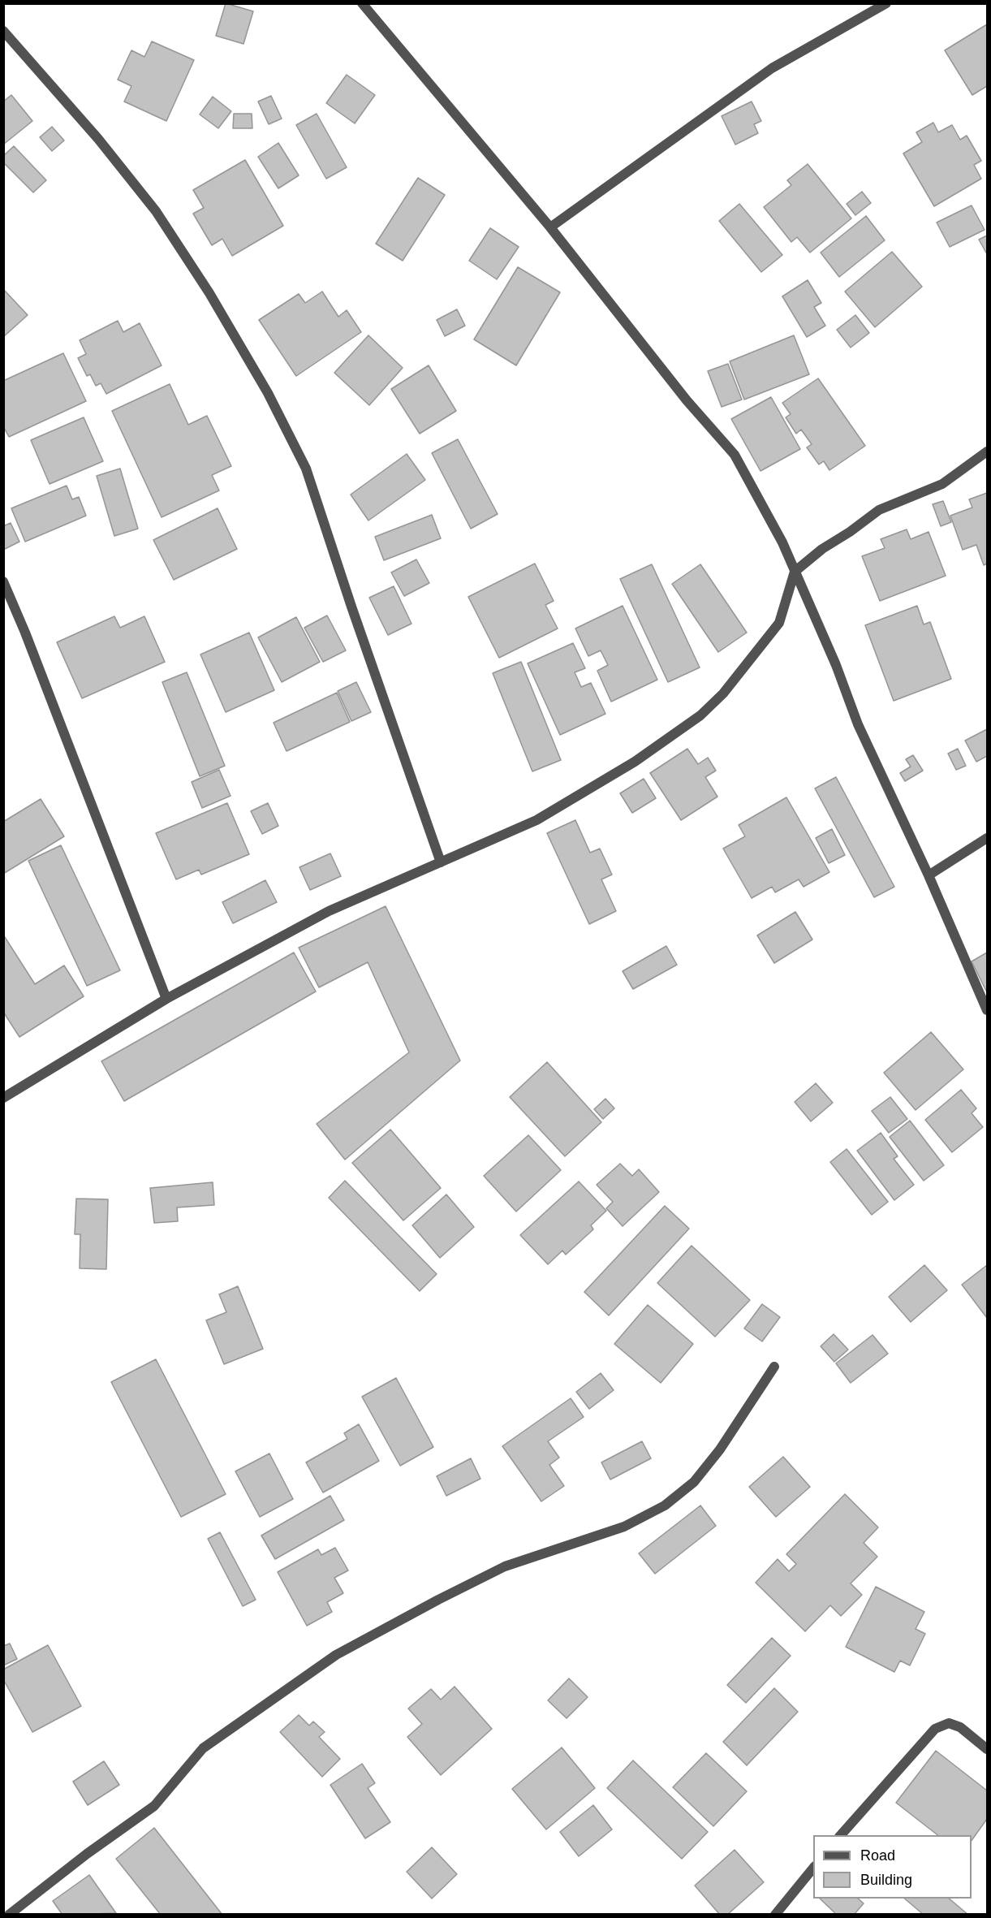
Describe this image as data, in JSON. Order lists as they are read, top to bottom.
{
  "legend": ["Road", "Building"]
}
